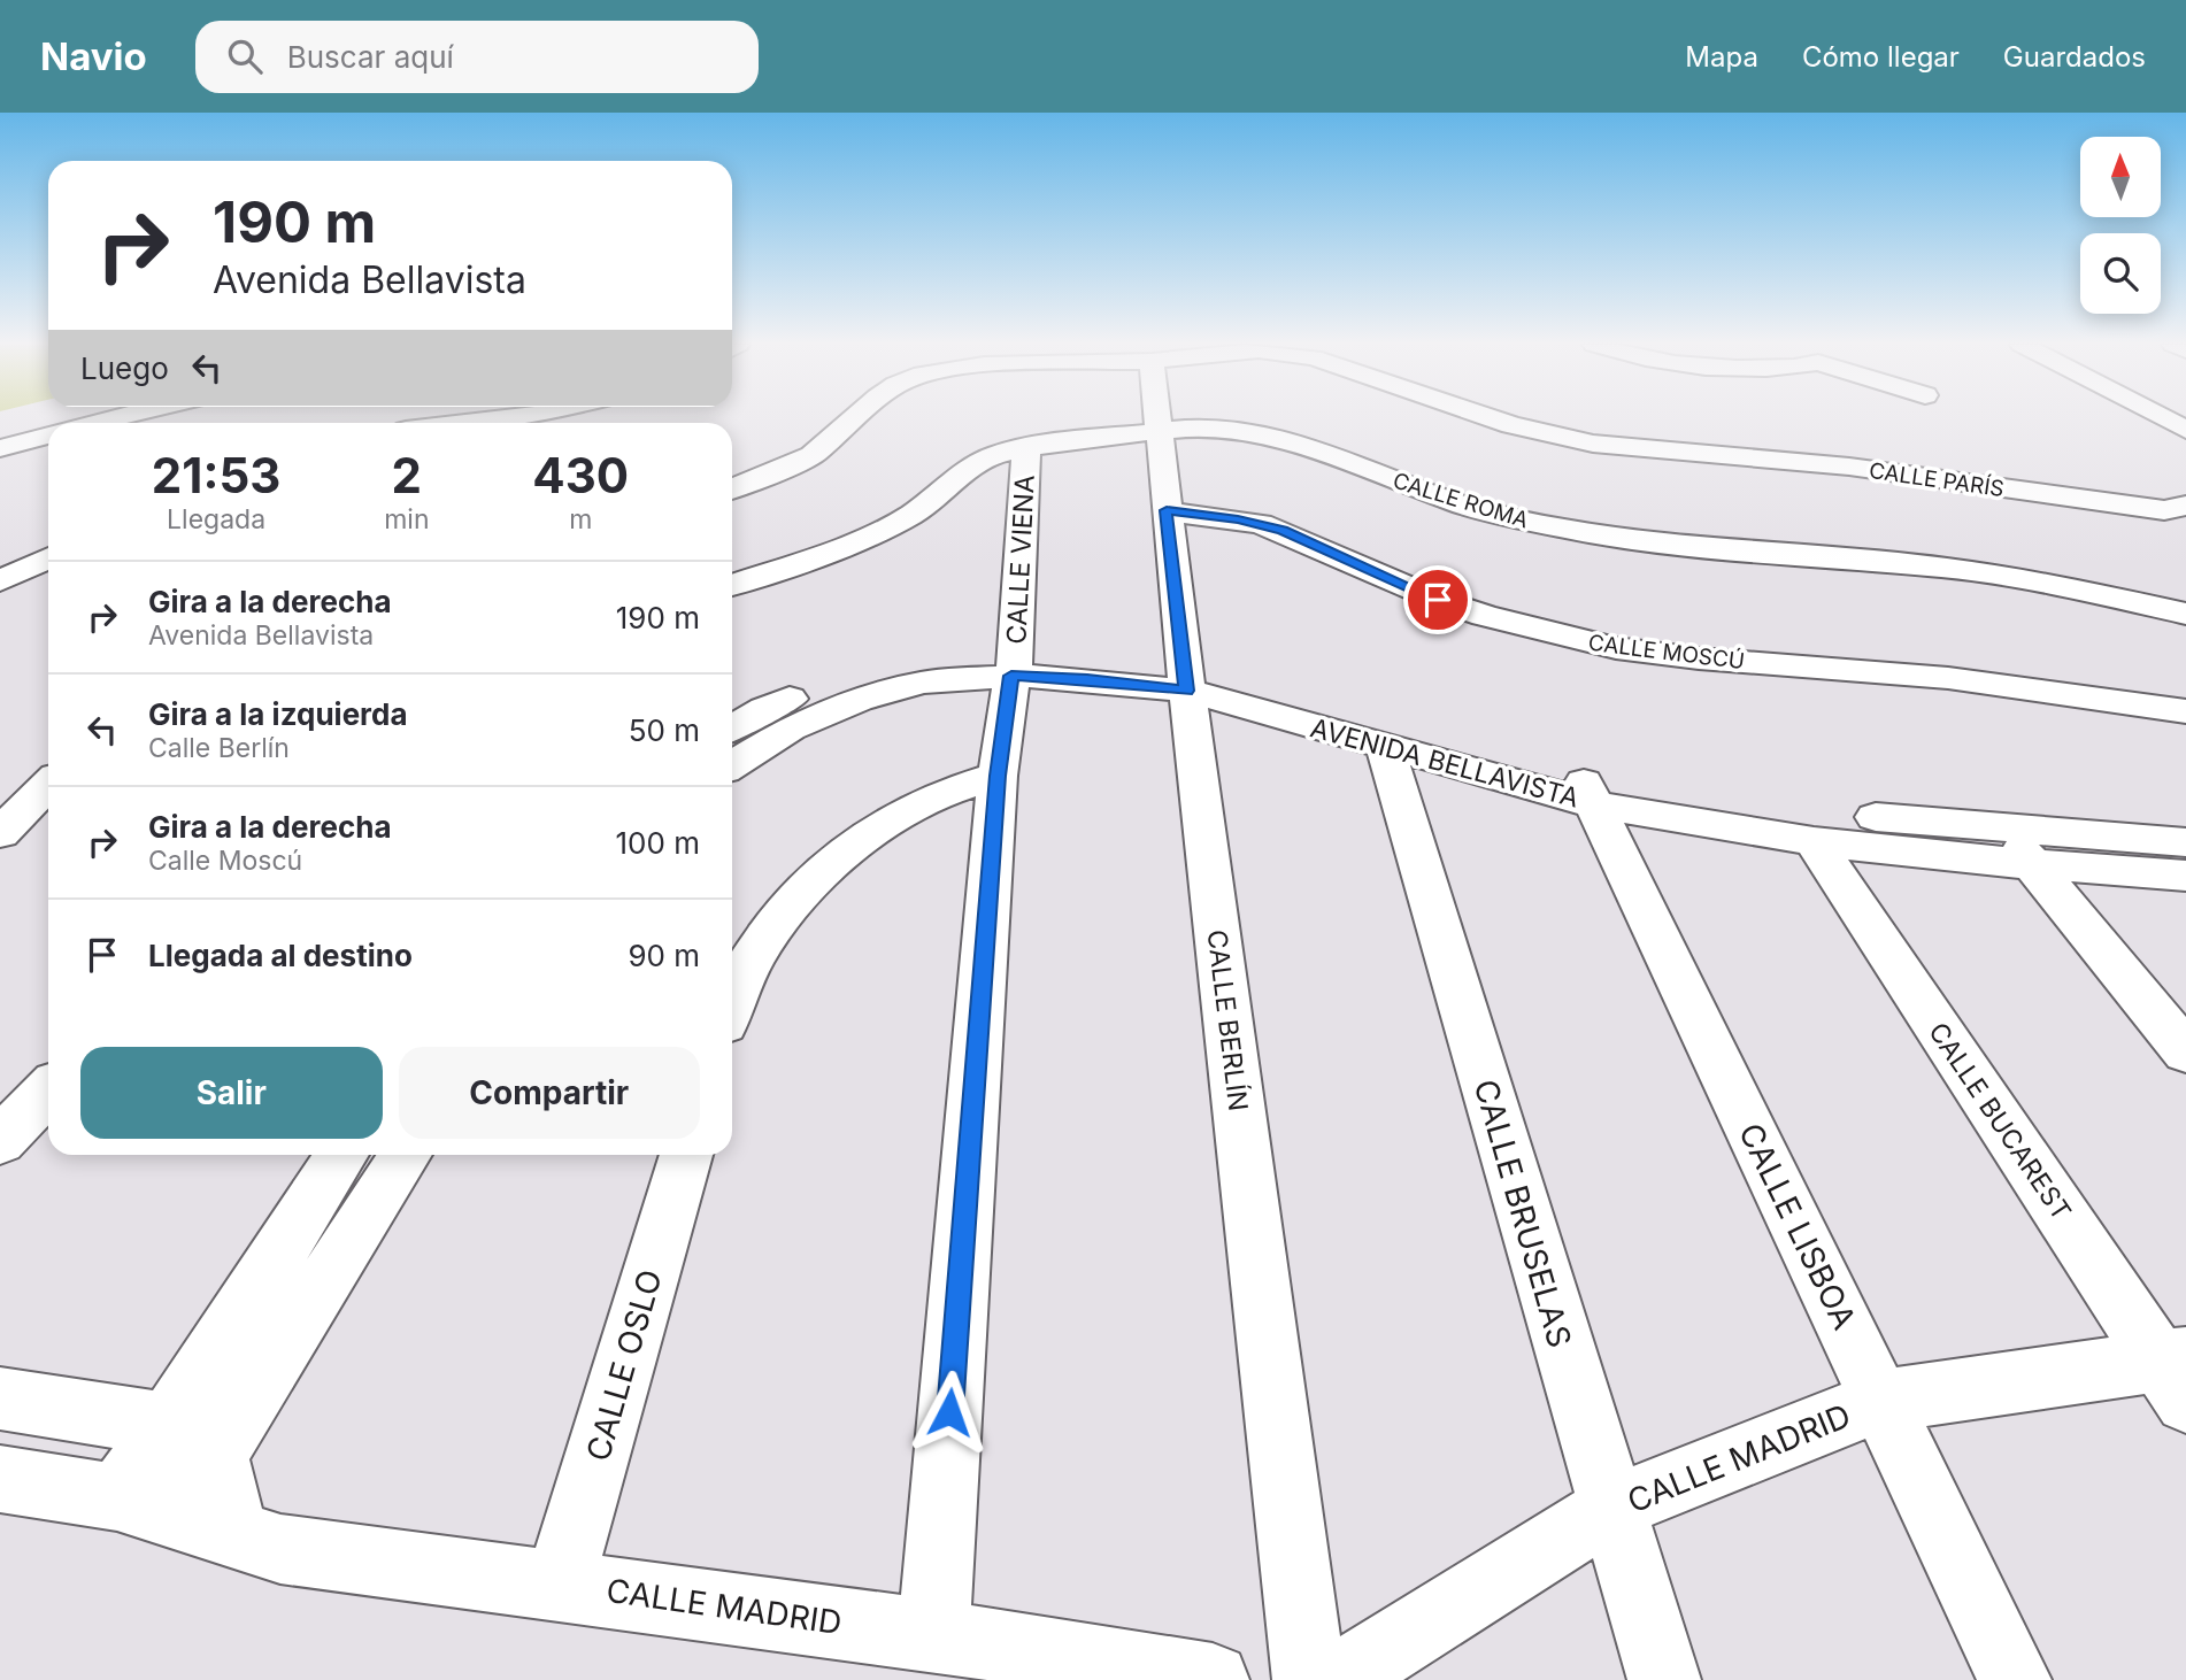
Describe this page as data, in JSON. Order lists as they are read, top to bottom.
{
  "streets": {
    "street": [
      "CALLE PARÍS",
      "CALLE ROMA",
      "CALLE VIENA",
      "CALLE MOSCÚ",
      "AVENIDA BELLAVISTA",
      "CALLE BERLÍN",
      "CALLE BUCAREST",
      "CALLE BRUSELAS",
      "CALLE LISBOA",
      "CALLE OSLO",
      "CALLE MADRID"
    ]
  },
  "crossings": [
    ["CALLE ROMA", "CALLE VIENA"],
    ["CALLE ROMA", "CALLE BERLÍN"],
    ["CALLE VIENA", "AVENIDA BELLAVISTA"],
    ["CALLE VIENA", "CALLE MADRID"],
    ["CALLE MOSCÚ", "CALLE BERLÍN"],
    ["AVENIDA BELLAVISTA", "CALLE BERLÍN"],
    ["AVENIDA BELLAVISTA", "CALLE BUCAREST"],
    ["AVENIDA BELLAVISTA", "CALLE BRUSELAS"],
    ["AVENIDA BELLAVISTA", "CALLE LISBOA"],
    ["CALLE BUCAREST", "CALLE MADRID"],
    ["CALLE BRUSELAS", "CALLE MADRID"],
    ["CALLE LISBOA", "CALLE MADRID"],
    ["CALLE OSLO", "CALLE MADRID"]
  ],
  "north": "top",
  "page": {
    "header": "Navio",
    "search": "Buscar aquí",
    "nav": ["Mapa", "Cómo llegar", "Guardados"],
    "turn": ["190 m", "Avenida Bellavista"],
    "then": "Luego",
    "eta": [
      "21:53",
      "Llegada",
      "2",
      "min",
      "430",
      "m"
    ],
    "list": [
      {
        "name": "Gira a la derecha",
        "note": "Avenida Bellavista",
        "value": "190 m"
      },
      {
        "name": "Gira a la izquierda",
        "note": "Calle Berlín",
        "value": "50 m"
      },
      {
        "name": "Gira a la derecha",
        "note": "Calle Moscú",
        "value": "100 m"
      },
      {
        "name": "Llegada al destino",
        "value": "90 m"
      }
    ],
    "buttons": ["Salir", "Compartir"]
  }
}
